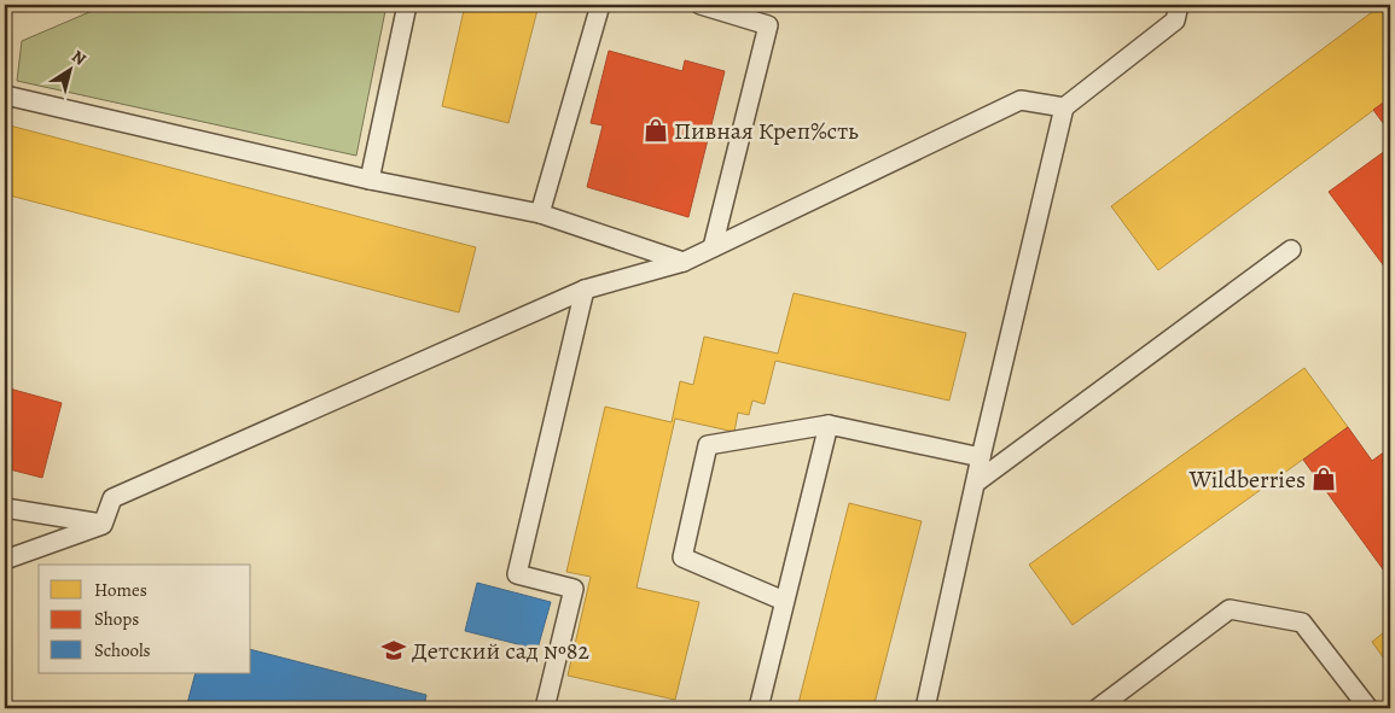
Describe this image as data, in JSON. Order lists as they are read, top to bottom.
{
  "places": {
    "shop": ["Пивная Креп%сть", "Wildberries"],
    "school or university": ["Детский сад №82"]
  },
  "legend": ["Homes", "Shops", "Schools"],
  "north": "top right"
}
